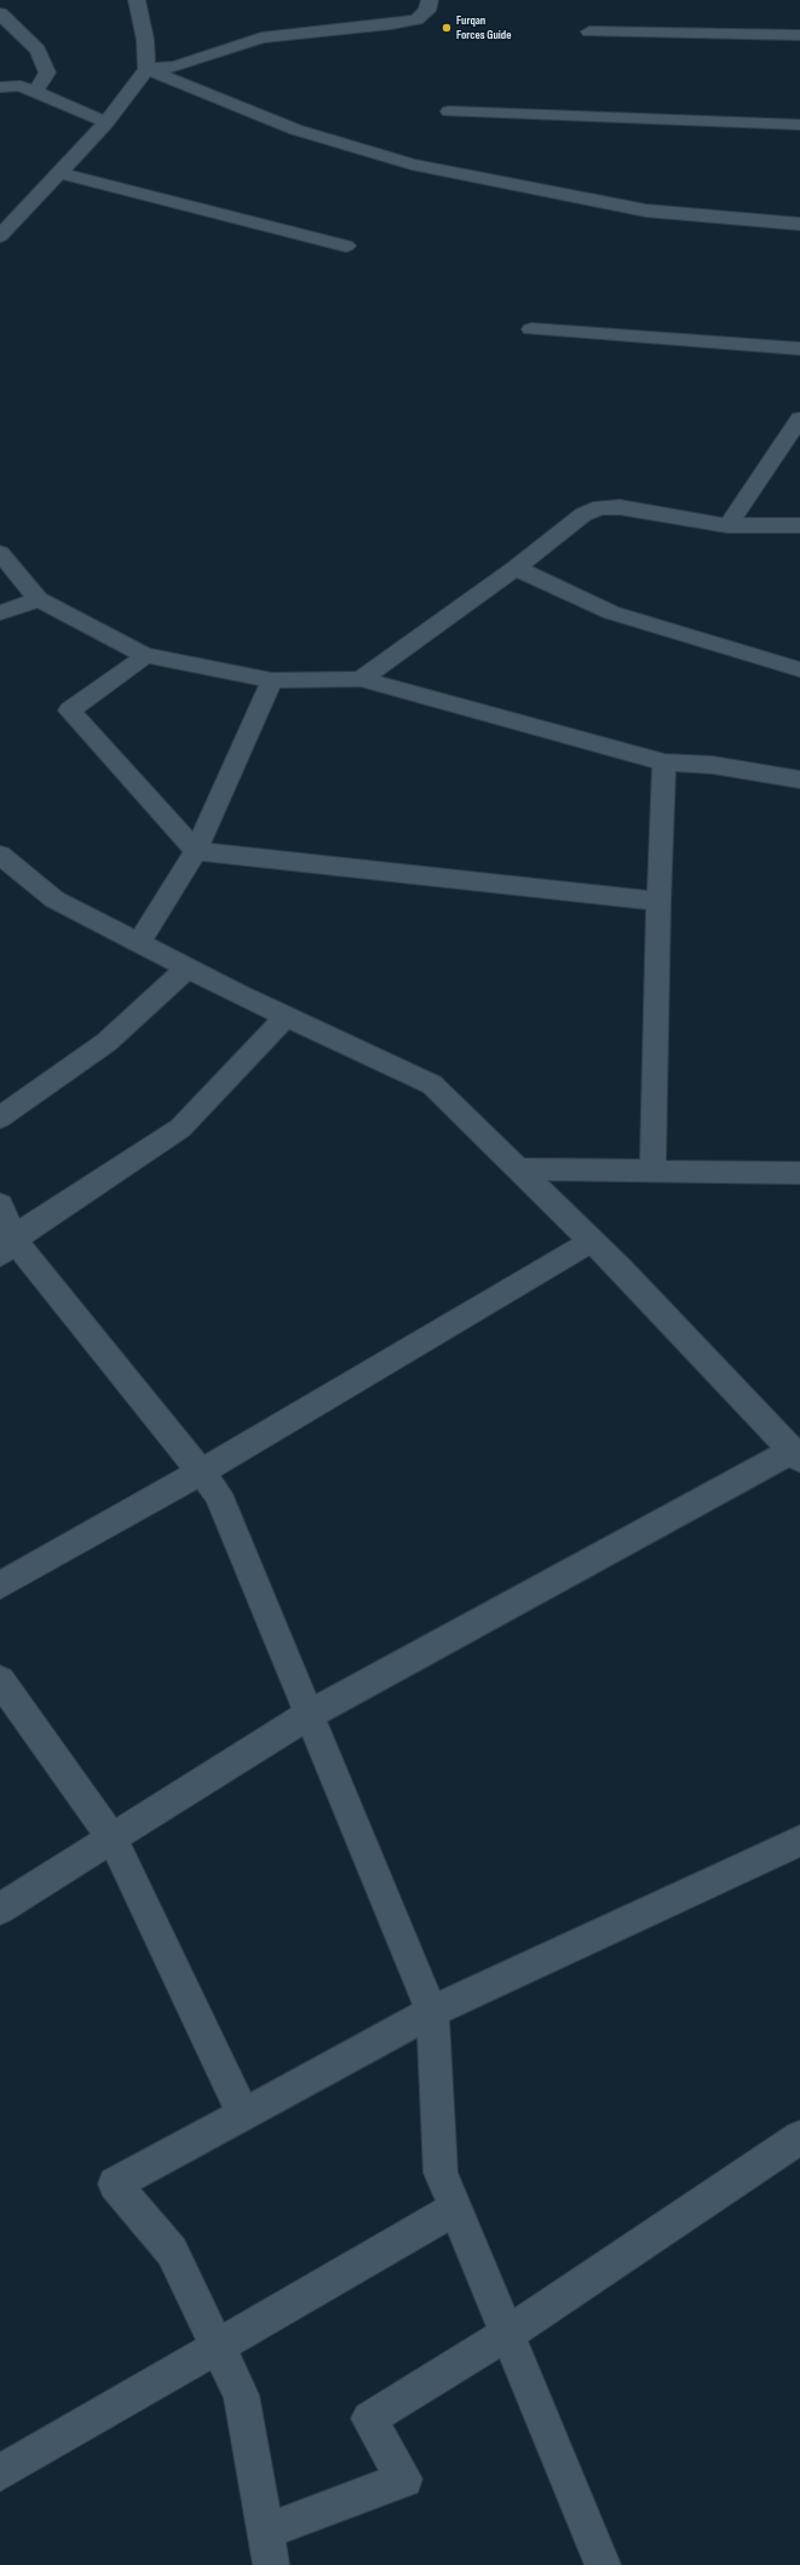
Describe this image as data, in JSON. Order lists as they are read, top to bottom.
{
  "places": ["Furqan Forces Guide"]
}
